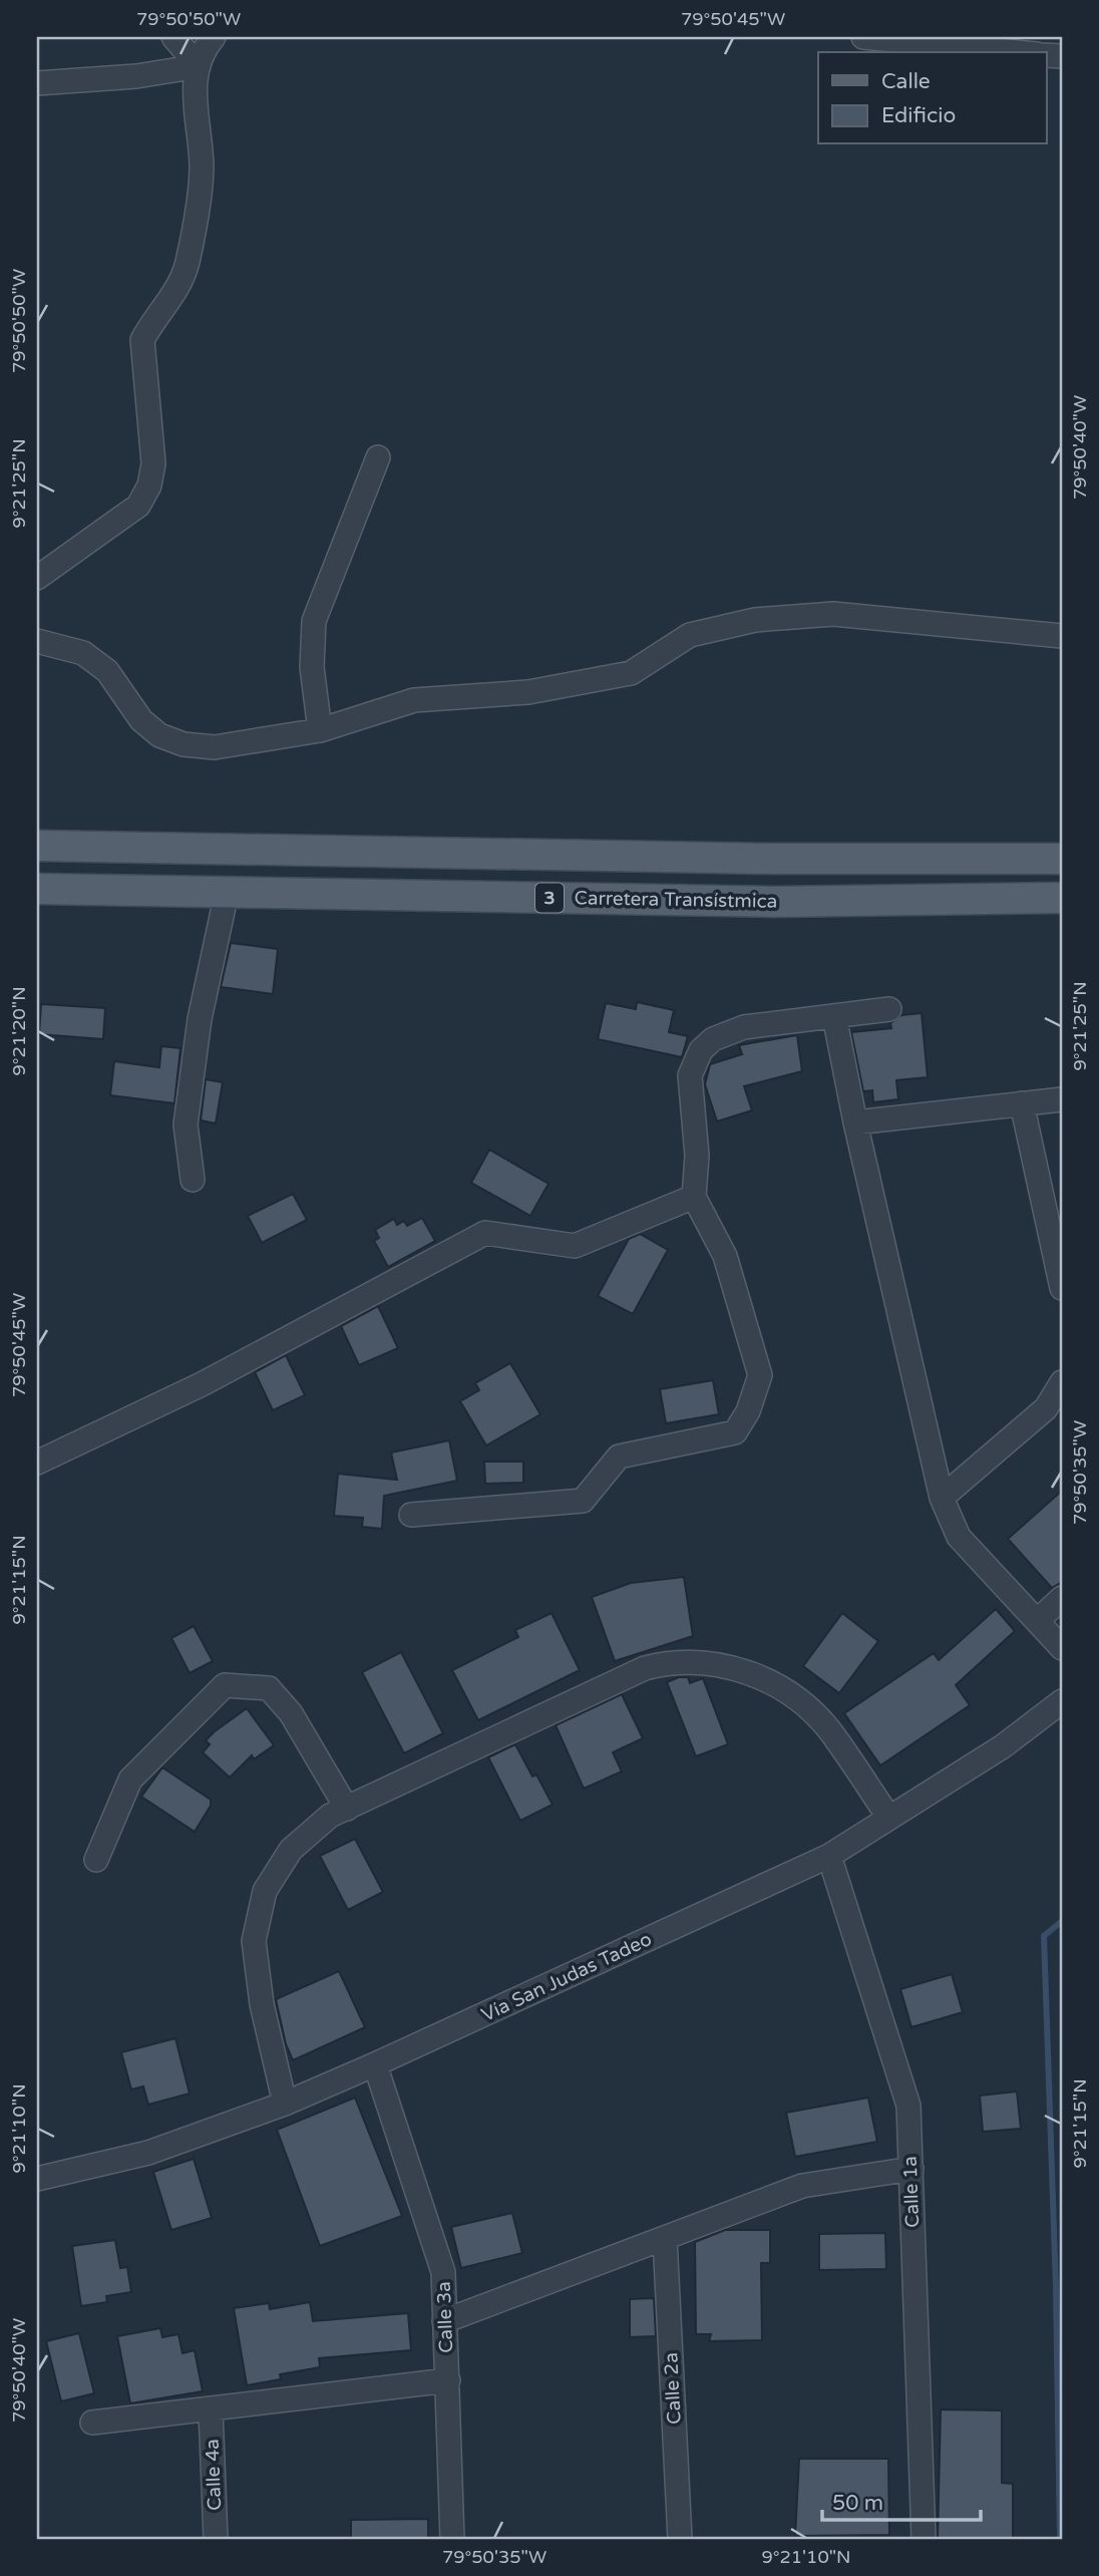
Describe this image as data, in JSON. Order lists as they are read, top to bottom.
{
  "streets": {
    "main road": ["3", "Carretera Transístmica"],
    "street": [
      "Vía San Judas Tadeo",
      "Calle 1a",
      "Calle 3a",
      "Calle 2a",
      "Calle 4a"
    ]
  },
  "crossings": [
    ["Vía San Judas Tadeo", "Calle 1a"],
    ["Vía San Judas Tadeo", "Calle 3a"]
  ],
  "legend": ["Calle", "Edificio"],
  "scale_bar": "50 m",
  "coordinates": [
    "79°50'50\"W",
    "79°50'45\"W",
    "79°50'40\"W",
    "9°21'25\"N",
    "9°21'20\"N",
    "79°50'35\"W",
    "9°21'15\"N",
    "9°21'10\"N"
  ]
}
